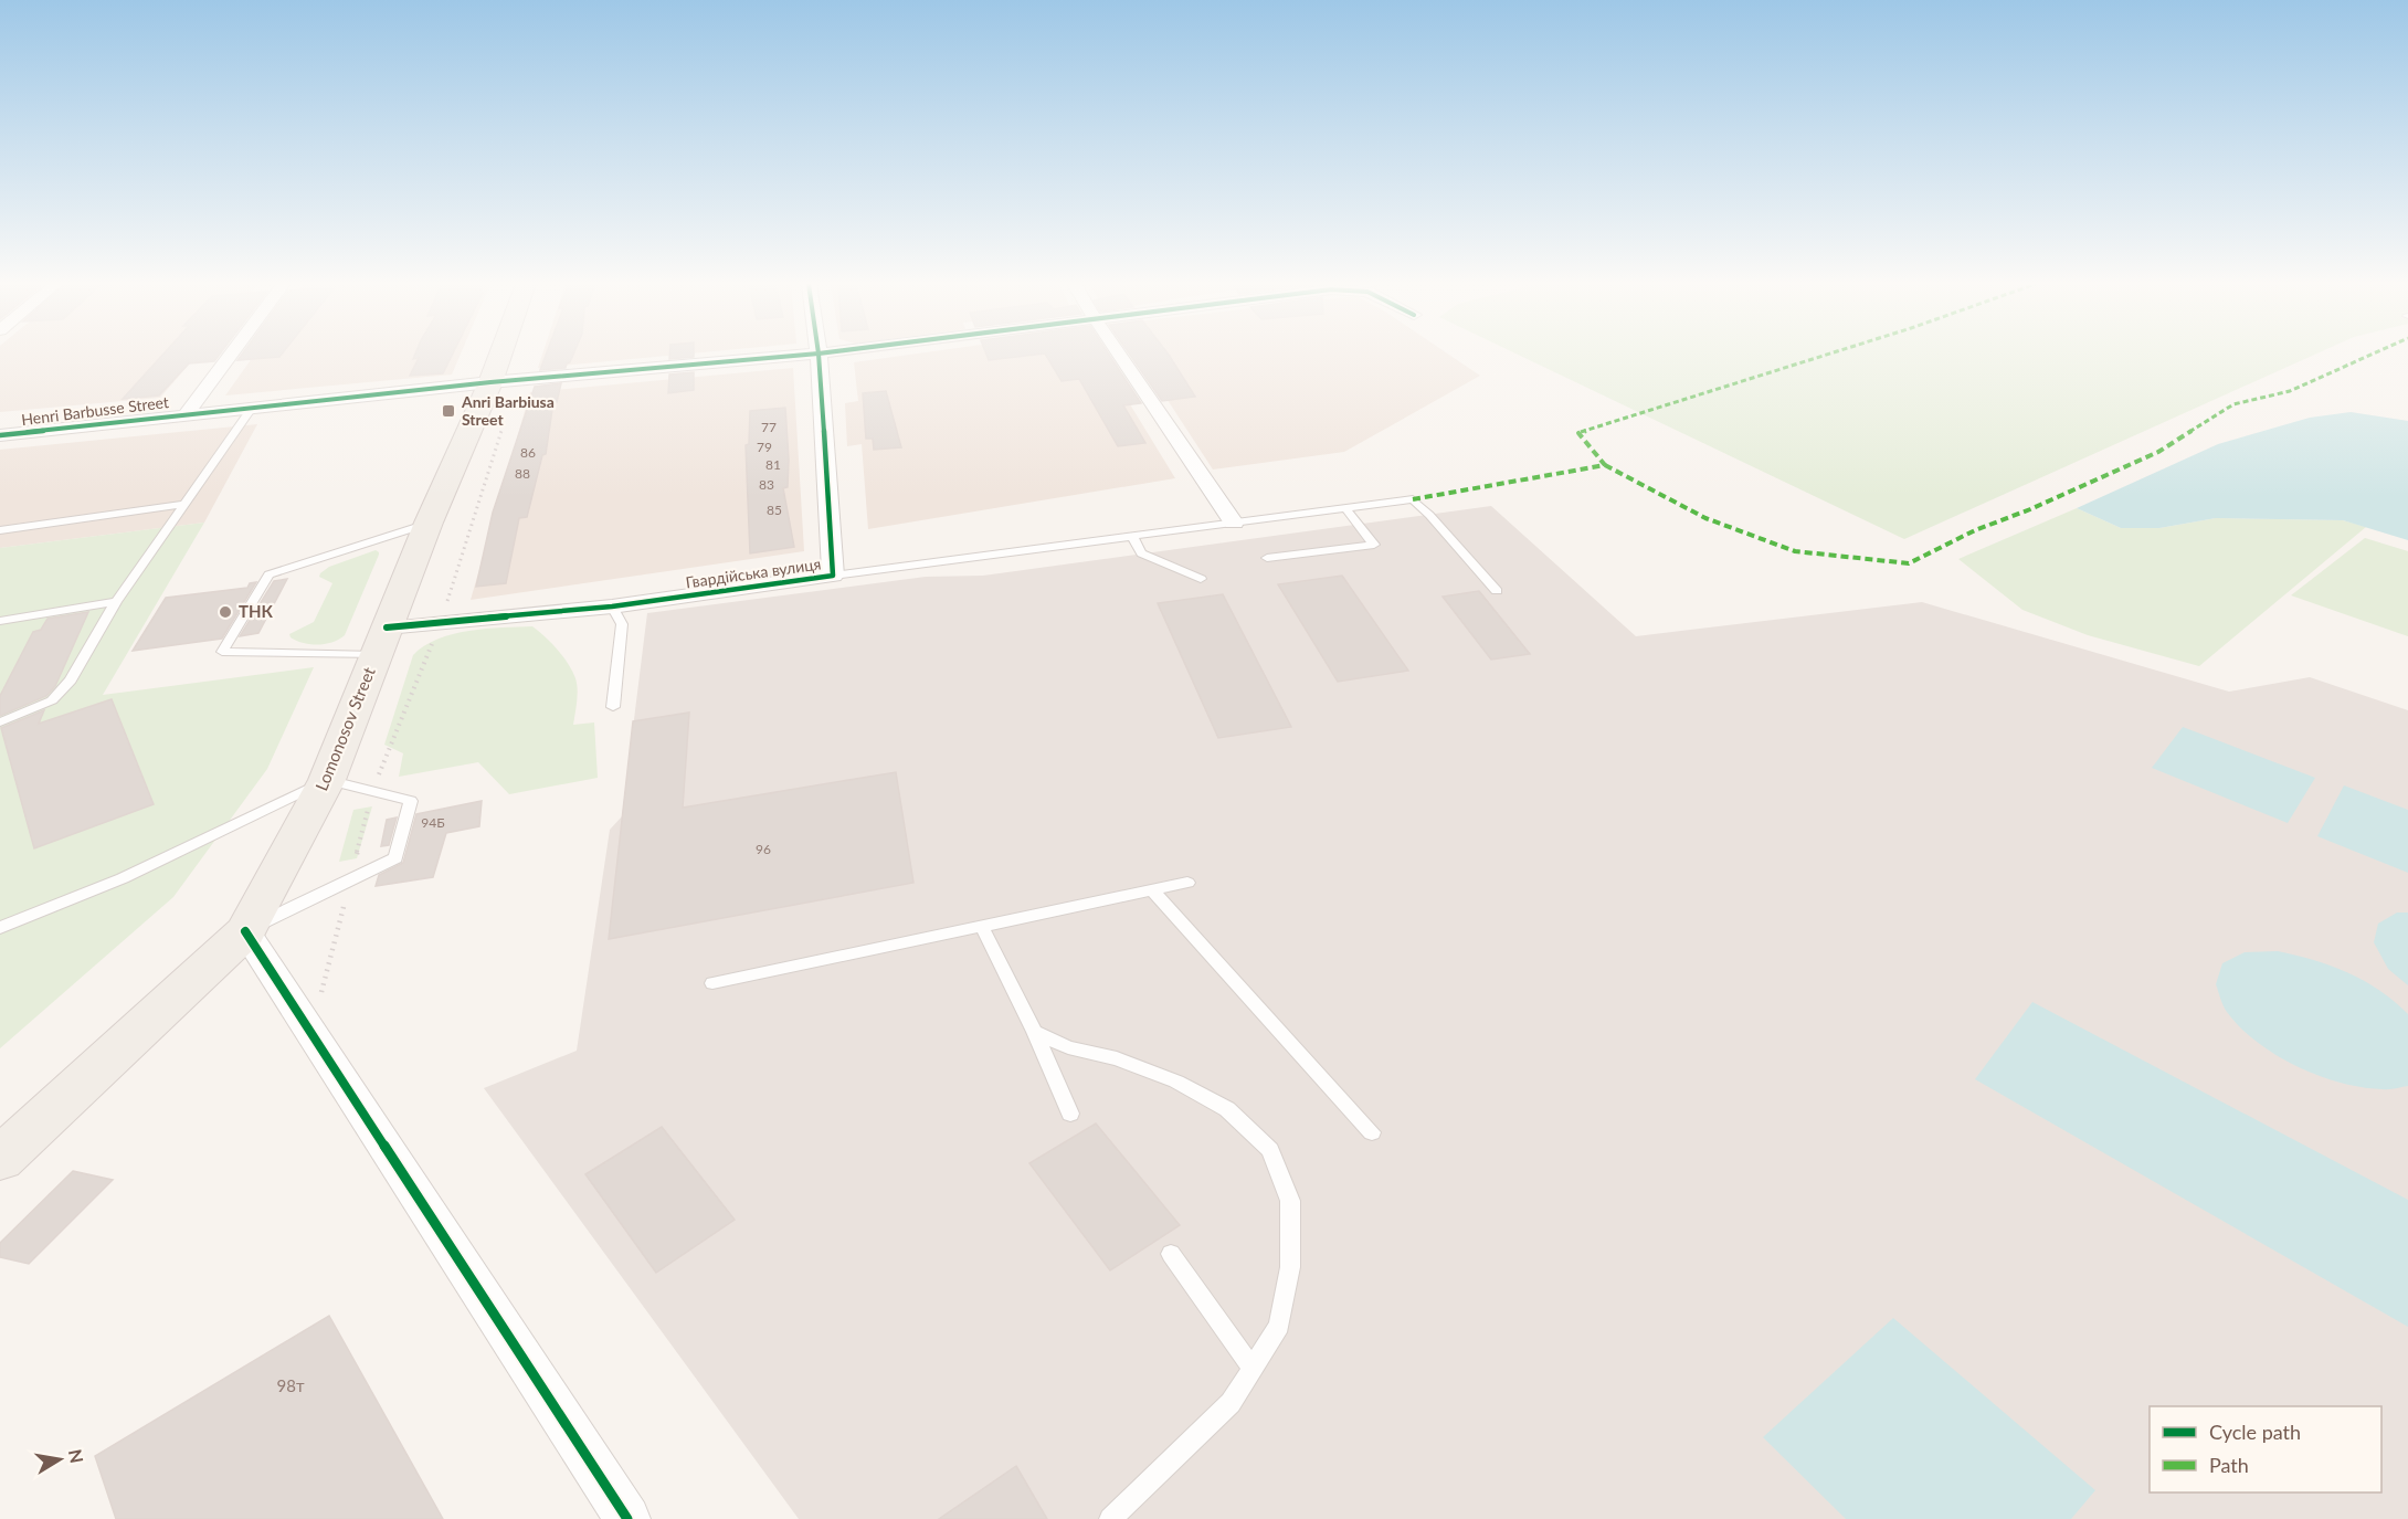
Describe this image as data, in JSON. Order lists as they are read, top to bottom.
{
  "streets": {
    "main road": ["Lomonosov Street"],
    "street": ["Henri Barbusse Street", "Гвардійська вулиця"]
  },
  "crossings": [
    ["Henri Barbusse Street", "Lomonosov Street"],
    ["Гвардійська вулиця", "Lomonosov Street"]
  ],
  "places": {
    "transit": ["Anri Barbiusa Street"],
    "other": ["ТНК"]
  },
  "house_numbers": [
    "77",
    "79",
    "86",
    "81",
    "88",
    "83",
    "85",
    "94Б",
    "96",
    "98т"
  ],
  "legend": ["Cycle path", "Path"],
  "north": "right"
}
